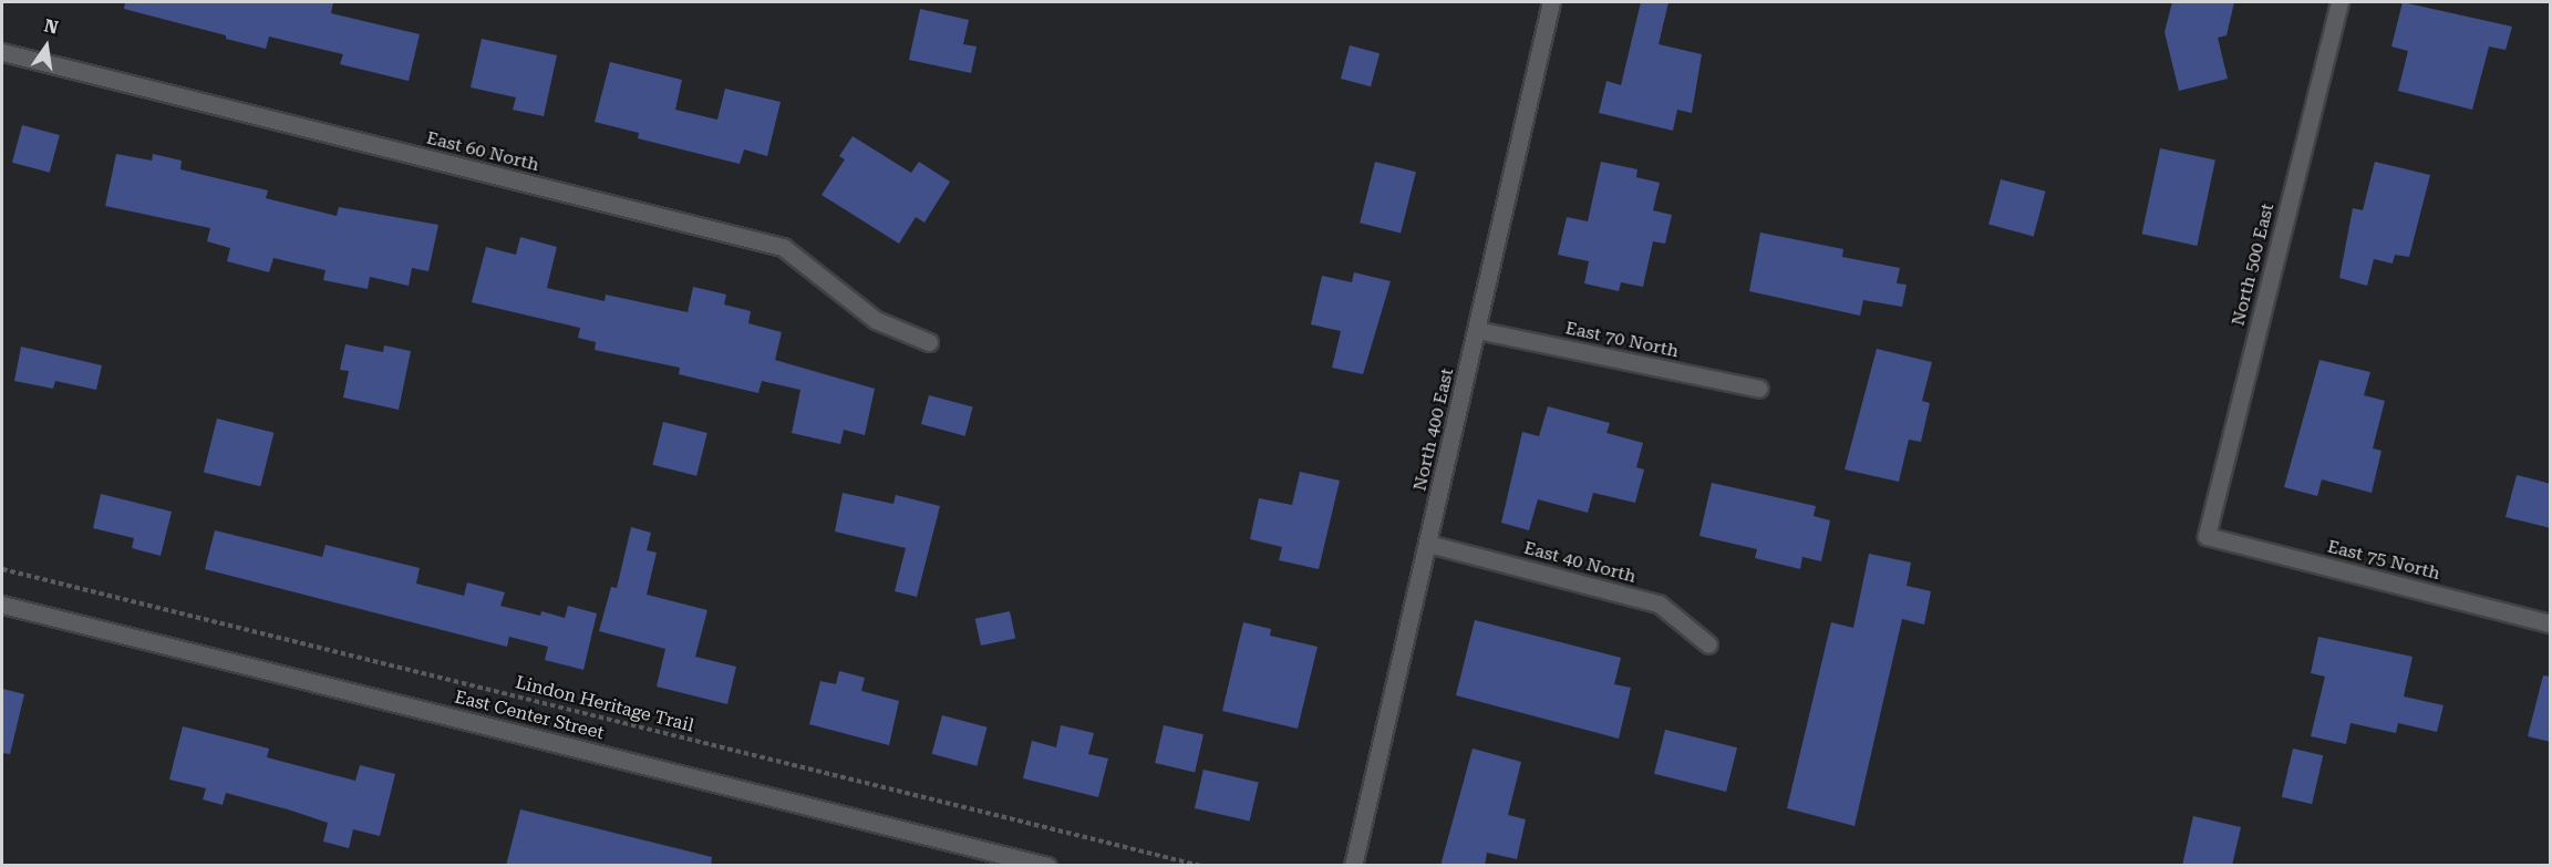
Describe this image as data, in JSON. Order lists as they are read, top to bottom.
{
  "streets": {
    "street": [
      "East 60 North",
      "North 500 East",
      "East 70 North",
      "North 400 East",
      "East 75 North",
      "East 40 North",
      "East Center Street"
    ],
    "path": ["Lindon Heritage Trail"]
  },
  "crossings": [
    ["North 500 East", "East 75 North"],
    ["East 70 North", "North 400 East"],
    ["North 400 East", "East 40 North"]
  ],
  "north": "top"
}
